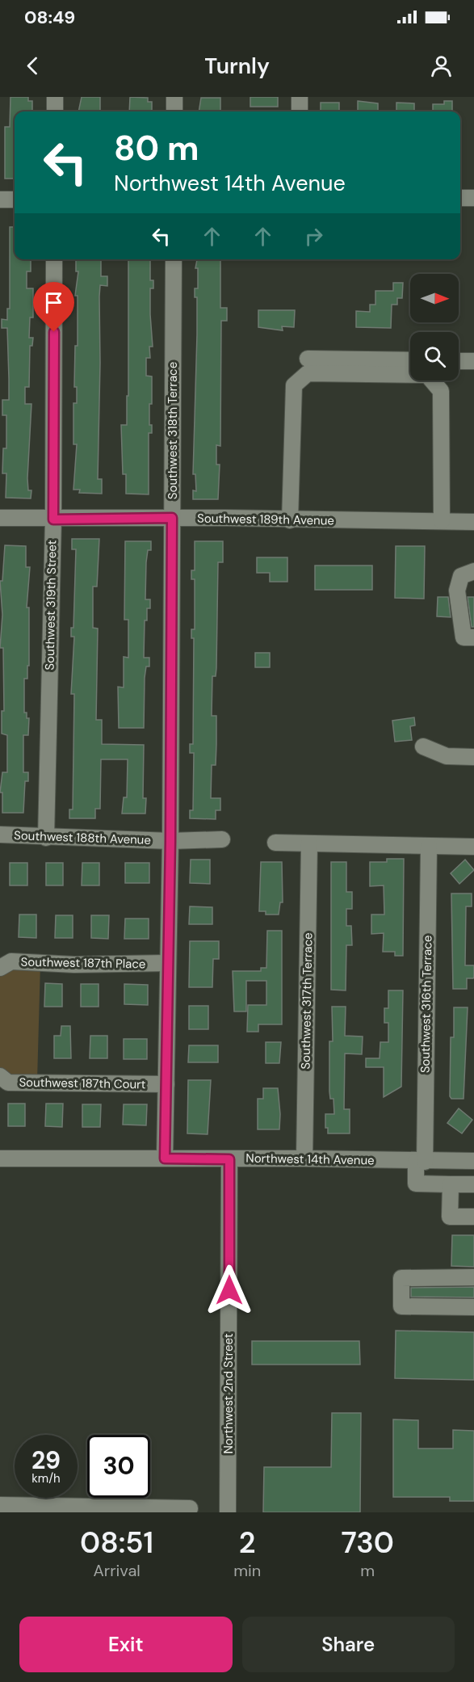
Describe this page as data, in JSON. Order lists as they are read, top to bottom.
{
  "streets": {
    "street": [
      "Southwest 318th Terrace",
      "Southwest 189th Avenue",
      "Southwest 319th Street",
      "Southwest 188th Avenue",
      "Southwest 187th Place",
      "Southwest 317th Terrace",
      "Southwest 316th Terrace",
      "Southwest 187th Court",
      "Northwest 14th Avenue",
      "Northwest 2nd Street"
    ]
  },
  "crossings": [
    ["Southwest 318th Terrace", "Southwest 189th Avenue"],
    ["Southwest 318th Terrace", "Southwest 188th Avenue"],
    ["Southwest 318th Terrace", "Southwest 187th Place"],
    ["Southwest 318th Terrace", "Southwest 187th Court"],
    ["Southwest 318th Terrace", "Northwest 14th Avenue"],
    ["Southwest 189th Avenue", "Southwest 319th Street"],
    ["Southwest 319th Street", "Southwest 188th Avenue"],
    ["Southwest 317th Terrace", "Northwest 14th Avenue"],
    ["Southwest 316th Terrace", "Northwest 14th Avenue"],
    ["Northwest 14th Avenue", "Northwest 2nd Street"]
  ],
  "north": "right",
  "page": {
    "status": "08:49",
    "header": "Turnly",
    "turn": ["80 m", "Northwest 14th Avenue"],
    "speed": "29 km/h",
    "limit": "30",
    "eta": [
      "08:51",
      "Arrival",
      "2",
      "min",
      "730",
      "m"
    ],
    "buttons": ["Exit", "Share"]
  }
}
